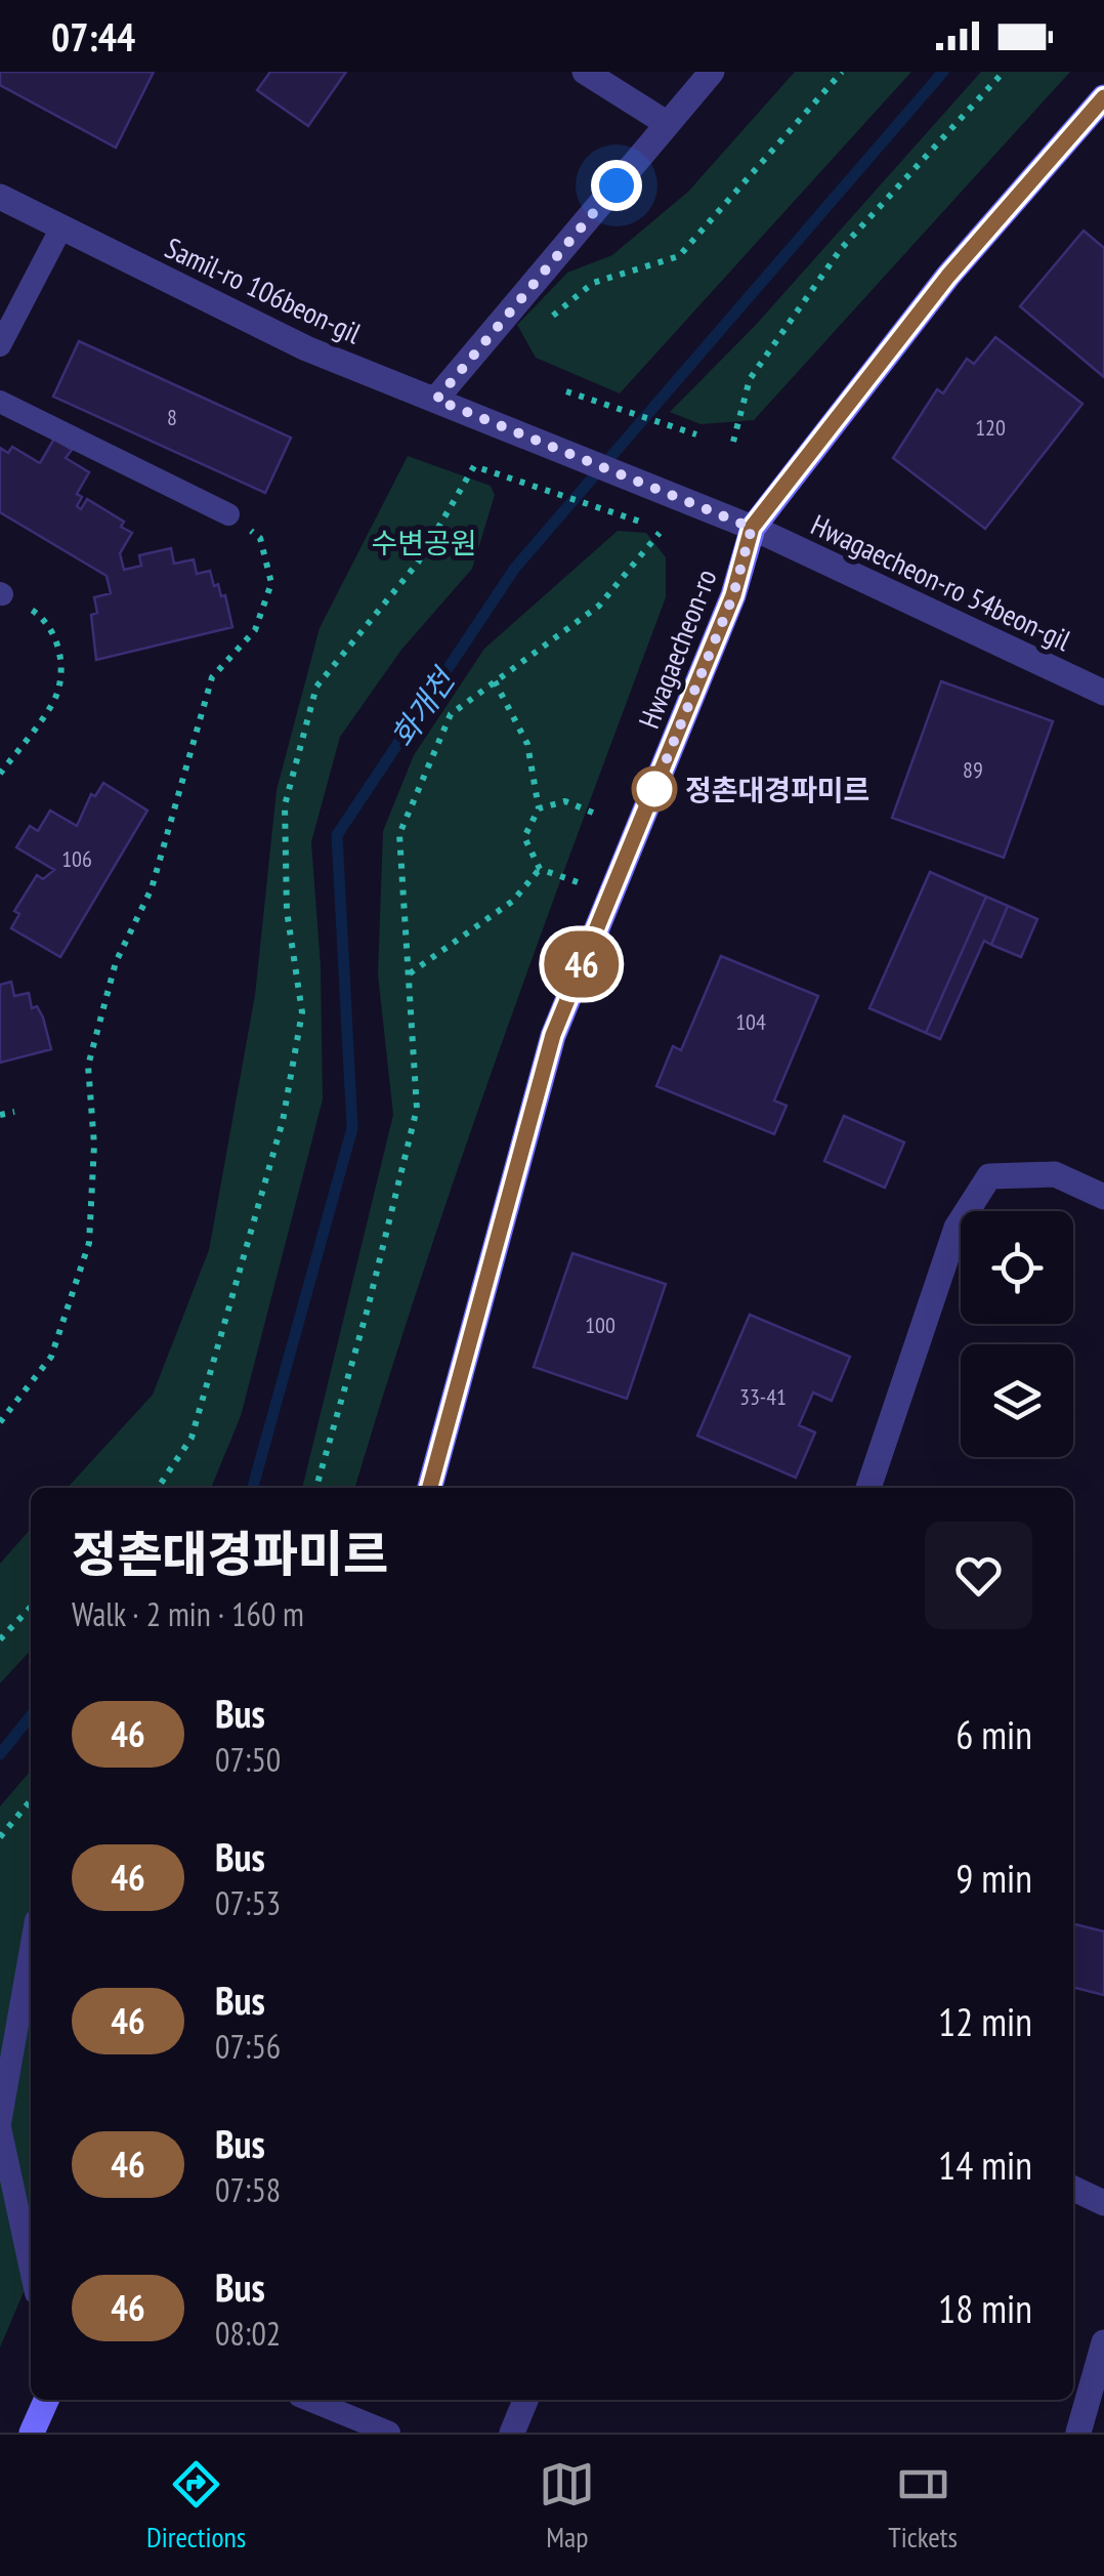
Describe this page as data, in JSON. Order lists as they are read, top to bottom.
{
  "streets": {
    "main road": ["Hwagaecheon-ro"],
    "street": ["Samil-ro 106beon-gil", "Hwagaecheon-ro 54beon-gil"]
  },
  "crossings": [
    ["Samil-ro 106beon-gil", "Hwagaecheon-ro 54beon-gil"],
    ["Samil-ro 106beon-gil", "Hwagaecheon-ro"],
    ["Hwagaecheon-ro 54beon-gil", "Hwagaecheon-ro"]
  ],
  "water": ["화개천"],
  "parks": ["수변공원"],
  "places": ["정촌대경파미르"],
  "lines": ["bus line 46"],
  "house_numbers": [
    "8",
    "120",
    "89",
    "106",
    "104",
    "100",
    "33-41"
  ],
  "page": {
    "status": "07:44",
    "on_map": "46",
    "heading": ["정촌대경파미르", "Walk · 2 min · 160 m"],
    "list": [
      {
        "mark": "46",
        "name": "Bus",
        "note": "07:50",
        "value": "6 min"
      },
      {
        "mark": "46",
        "name": "Bus",
        "note": "07:53",
        "value": "9 min"
      },
      {
        "mark": "46",
        "name": "Bus",
        "note": "07:56",
        "value": "12 min"
      },
      {
        "mark": "46",
        "name": "Bus",
        "note": "07:58",
        "value": "14 min"
      },
      {
        "mark": "46",
        "name": "Bus",
        "note": "08:02",
        "value": "18 min"
      }
    ],
    "tabs": ["Directions", "Map", "Tickets"]
  }
}
